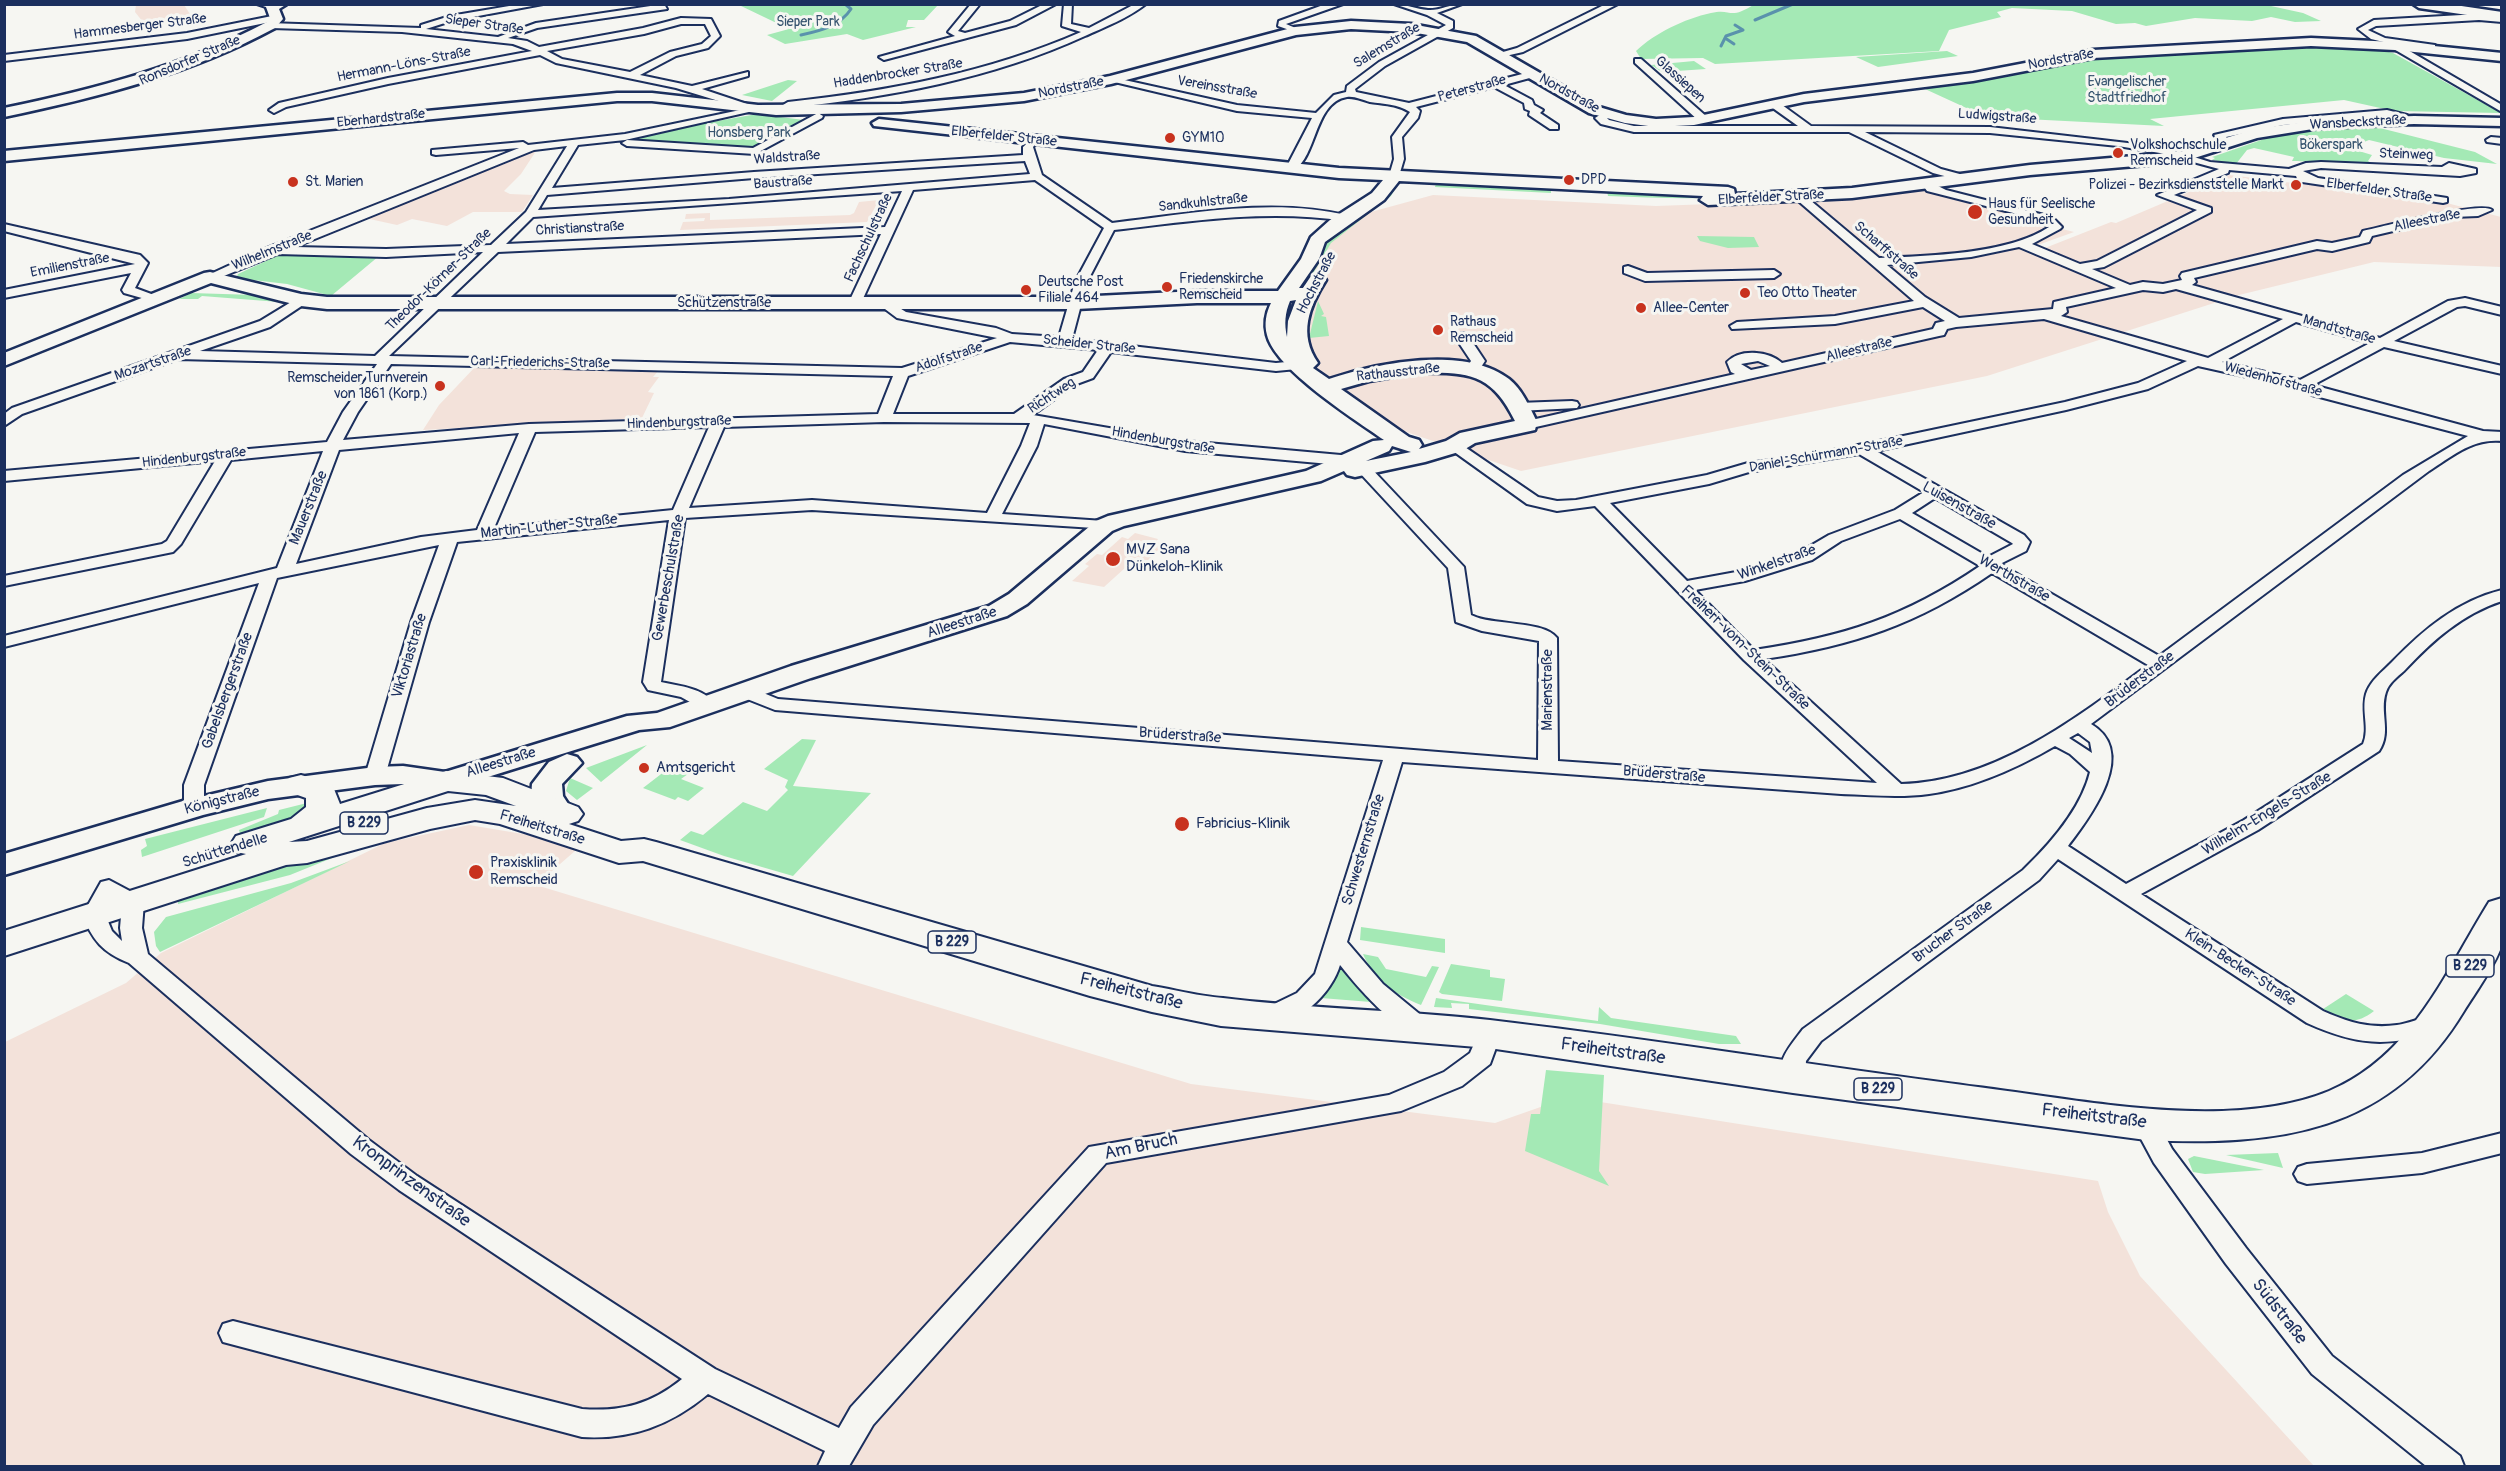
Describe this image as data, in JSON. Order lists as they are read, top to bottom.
{
  "streets": {
    "main road": ["B 229", "Freiheitstraße", "Schüttendelle"],
    "street": [
      "Sieper Straße",
      "Hammesberger Straße",
      "Salemstraße",
      "Nordstraße",
      "Ronsdorfer Straße",
      "Hermann-Löns-Straße",
      "Haddenbrocker Straße",
      "Glassiepen",
      "Vereinsstraße",
      "Peterstraße",
      "Ludwigstraße",
      "Eberhardstraße",
      "Wansbeckstraße",
      "Elberfelder Straße",
      "Steinweg",
      "Waldstraße",
      "Baustraße",
      "Sandkuhlstraße",
      "Alleestraße",
      "Christianstraße",
      "Fachschulstraße",
      "Wilhelmstraße",
      "Scharffstraße",
      "Emilienstraße",
      "Theodor-Körner-Straße",
      "Hochstraße",
      "Schützenstraße",
      "Mandtstraße",
      "Scheider Straße",
      "Adolfstraße",
      "Carl-Friederichs-Straße",
      "Mozartstraße",
      "Rathausstraße",
      "Wiedenhofstraße",
      "Richtweg",
      "Hindenburgstraße",
      "Daniel-Schürmann-Straße",
      "Luisenstraße",
      "Mauerstraße",
      "Martin-Luther-Straße",
      "Winkelstraße",
      "Gewerbeschulstraße",
      "Werthstraße",
      "Freiherr-vom-Stein-Straße",
      "Viktoriastraße",
      "Brüderstraße",
      "Marienstraße",
      "Gabelsbergerstraße",
      "Königstraße",
      "Wilhelm-Engels-Straße",
      "Schwesternstraße",
      "Brucher Straße",
      "Klein-Becker-Straße",
      "Am Bruch",
      "Kronprinzenstraße",
      "Südstraße"
    ]
  },
  "crossings": [
    ["Sieper Straße", "Hammesberger Straße"],
    ["Sieper Straße", "Nordstraße"],
    ["Sieper Straße", "Ronsdorfer Straße"],
    ["Sieper Straße", "Hermann-Löns-Straße"],
    ["Sieper Straße", "Eberhardstraße"],
    ["Sieper Straße", "Elberfelder Straße"],
    ["Sieper Straße", "Wilhelmstraße"],
    ["Hammesberger Straße", "Ronsdorfer Straße"],
    ["Salemstraße", "Nordstraße"],
    ["Salemstraße", "Vereinsstraße"],
    ["Salemstraße", "Peterstraße"],
    ["Salemstraße", "Elberfelder Straße"],
    ["Nordstraße", "Glassiepen"],
    ["Nordstraße", "Vereinsstraße"],
    ["Nordstraße", "Peterstraße"],
    ["Nordstraße", "Ludwigstraße"],
    ["Nordstraße", "Eberhardstraße"],
    ["Nordstraße", "Elberfelder Straße"],
    ["Nordstraße", "Wilhelmstraße"],
    ["Ludwigstraße", "Wansbeckstraße"],
    ["Ludwigstraße", "Elberfelder Straße"],
    ["Eberhardstraße", "Elberfelder Straße"],
    ["Eberhardstraße", "Wilhelmstraße"],
    ["Wansbeckstraße", "Elberfelder Straße"],
    ["Elberfelder Straße", "Steinweg"],
    ["Elberfelder Straße", "Wilhelmstraße"],
    ["Elberfelder Straße", "Scharffstraße"],
    ["Elberfelder Straße", "Hochstraße"],
    ["Waldstraße", "Theodor-Körner-Straße"],
    ["Baustraße", "Fachschulstraße"],
    ["Baustraße", "Theodor-Körner-Straße"],
    ["Sandkuhlstraße", "Hochstraße"],
    ["Alleestraße", "Scharffstraße"],
    ["Alleestraße", "Hochstraße"],
    ["Alleestraße", "Mandtstraße"],
    ["Alleestraße", "Wiedenhofstraße"],
    ["Alleestraße", "Hindenburgstraße"],
    ["Alleestraße", "Daniel-Schürmann-Straße"],
    ["Alleestraße", "Martin-Luther-Straße"],
    ["Alleestraße", "Gewerbeschulstraße"],
    ["Alleestraße", "Brüderstraße"],
    ["Alleestraße", "Marienstraße"],
    ["Alleestraße", "Königstraße"],
    ["Alleestraße", "Freiheitstraße"],
    ["Alleestraße", "Schüttendelle"],
    ["Christianstraße", "Fachschulstraße"],
    ["Christianstraße", "Wilhelmstraße"],
    ["Christianstraße", "Theodor-Körner-Straße"],
    ["Fachschulstraße", "Schützenstraße"],
    ["Wilhelmstraße", "Theodor-Körner-Straße"],
    ["Wilhelmstraße", "Schützenstraße"],
    ["Theodor-Körner-Straße", "Schützenstraße"],
    ["Theodor-Körner-Straße", "Carl-Friederichs-Straße"],
    ["Theodor-Körner-Straße", "Hindenburgstraße"],
    ["Theodor-Körner-Straße", "Mauerstraße"],
    ["Hochstraße", "Schützenstraße"],
    ["Hochstraße", "Scheider Straße"],
    ["Hochstraße", "Rathausstraße"],
    ["Schützenstraße", "Scheider Straße"],
    ["Schützenstraße", "Mozartstraße"],
    ["Scheider Straße", "Adolfstraße"],
    ["Scheider Straße", "Richtweg"],
    ["Adolfstraße", "Carl-Friederichs-Straße"],
    ["Adolfstraße", "Hindenburgstraße"],
    ["Carl-Friederichs-Straße", "Mozartstraße"],
    ["Wiedenhofstraße", "Daniel-Schürmann-Straße"],
    ["Wiedenhofstraße", "Brüderstraße"],
    ["Richtweg", "Hindenburgstraße"],
    ["Hindenburgstraße", "Mauerstraße"],
    ["Hindenburgstraße", "Gewerbeschulstraße"],
    ["Hindenburgstraße", "Marienstraße"],
    ["Daniel-Schürmann-Straße", "Luisenstraße"],
    ["Daniel-Schürmann-Straße", "Freiherr-vom-Stein-Straße"],
    ["Luisenstraße", "Werthstraße"],
    ["Mauerstraße", "Martin-Luther-Straße"],
    ["Mauerstraße", "Gabelsbergerstraße"],
    ["Martin-Luther-Straße", "Gewerbeschulstraße"],
    ["Martin-Luther-Straße", "Viktoriastraße"],
    ["Martin-Luther-Straße", "Gabelsbergerstraße"],
    ["Winkelstraße", "Werthstraße"],
    ["Winkelstraße", "Freiherr-vom-Stein-Straße"],
    ["Werthstraße", "Brüderstraße"],
    ["Freiherr-vom-Stein-Straße", "Brüderstraße"],
    ["Viktoriastraße", "Königstraße"],
    ["Brüderstraße", "Marienstraße"],
    ["Brüderstraße", "Schwesternstraße"],
    ["Brüderstraße", "Brucher Straße"],
    ["Gabelsbergerstraße", "Königstraße"],
    ["Königstraße", "Freiheitstraße"],
    ["Königstraße", "Schüttendelle"],
    ["Wilhelm-Engels-Straße", "Klein-Becker-Straße"],
    ["Freiheitstraße", "Schwesternstraße"],
    ["Freiheitstraße", "Schüttendelle"],
    ["Freiheitstraße", "Brucher Straße"],
    ["Freiheitstraße", "Klein-Becker-Straße"],
    ["Freiheitstraße", "Am Bruch"],
    ["Freiheitstraße", "Südstraße"],
    ["Schüttendelle", "Kronprinzenstraße"],
    ["Brucher Straße", "Klein-Becker-Straße"],
    ["Am Bruch", "Kronprinzenstraße"]
  ],
  "parks": [
    "Sieper Park",
    "Evangelischer Stadtfriedhof",
    "Honsberg Park",
    "Bökerspark"
  ],
  "places": [
    "GYM10",
    "Volkshochschule Remscheid",
    "DPD",
    "St. Marien",
    "Polizei - Bezirksdienststelle Markt",
    "Haus für Seelische Gesundheit",
    "Friedenskirche Remscheid",
    "Deutsche Post Filiale 464",
    "Teo Otto Theater",
    "Allee-Center",
    "Rathaus Remscheid",
    "Remscheider Turnverein von 1861 (Korp.)",
    "MVZ Sana Dünkeloh-Klinik",
    "Amtsgericht",
    "Fabricius-Klinik",
    "Praxisklinik Remscheid"
  ]
}
